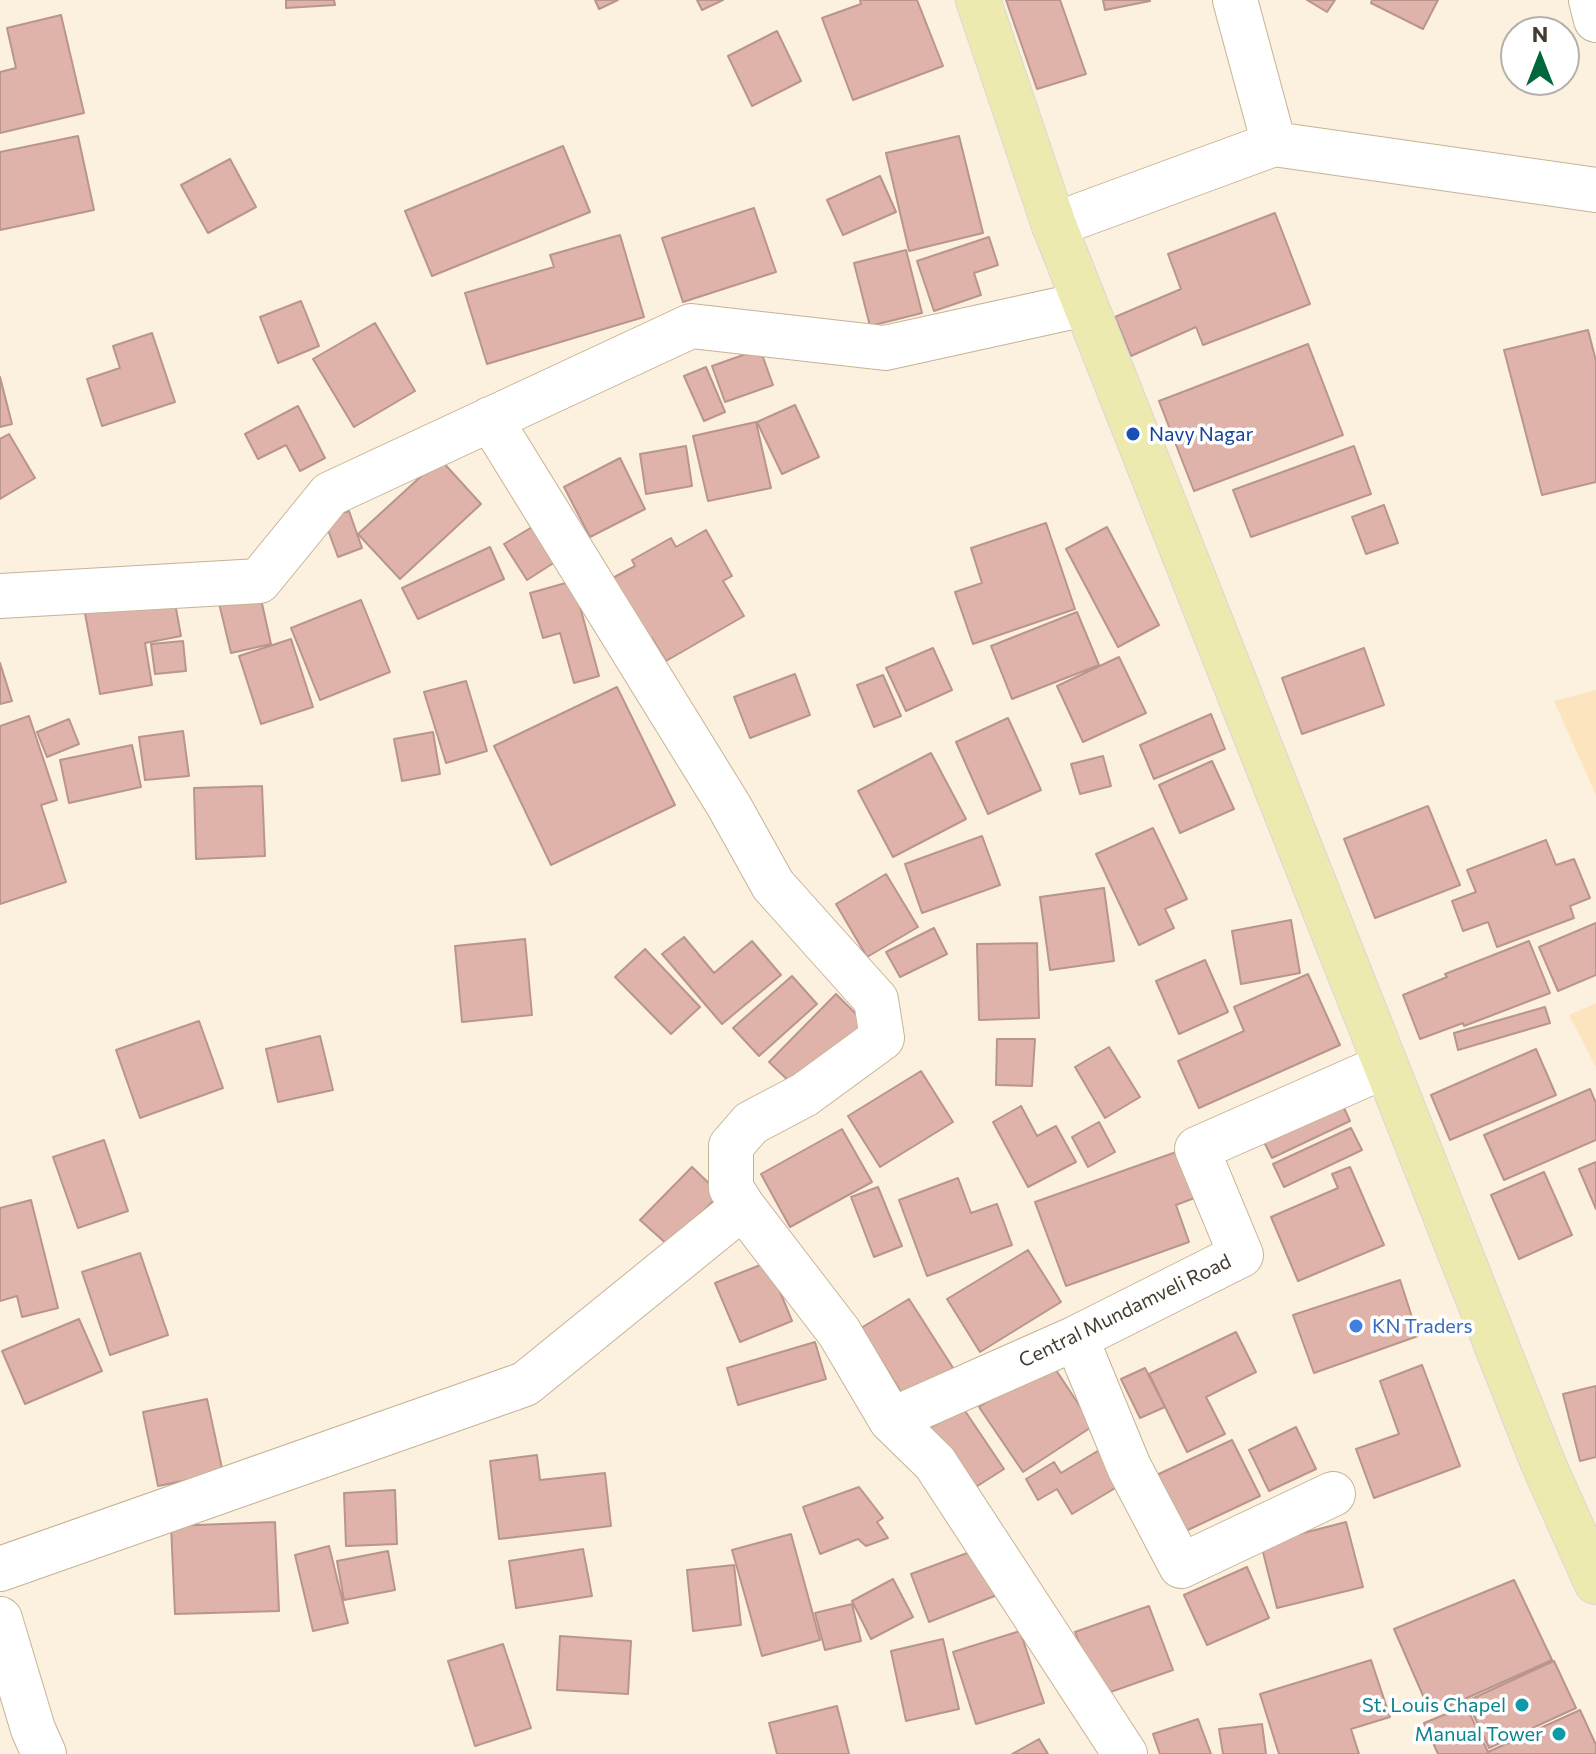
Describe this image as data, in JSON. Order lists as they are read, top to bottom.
{
  "streets": {
    "street": ["Central Mundamveli Road"]
  },
  "places": [
    "Navy Nagar",
    "KN Traders",
    "St. Louis Chapel",
    "Manual Tower"
  ],
  "north": "top"
}
